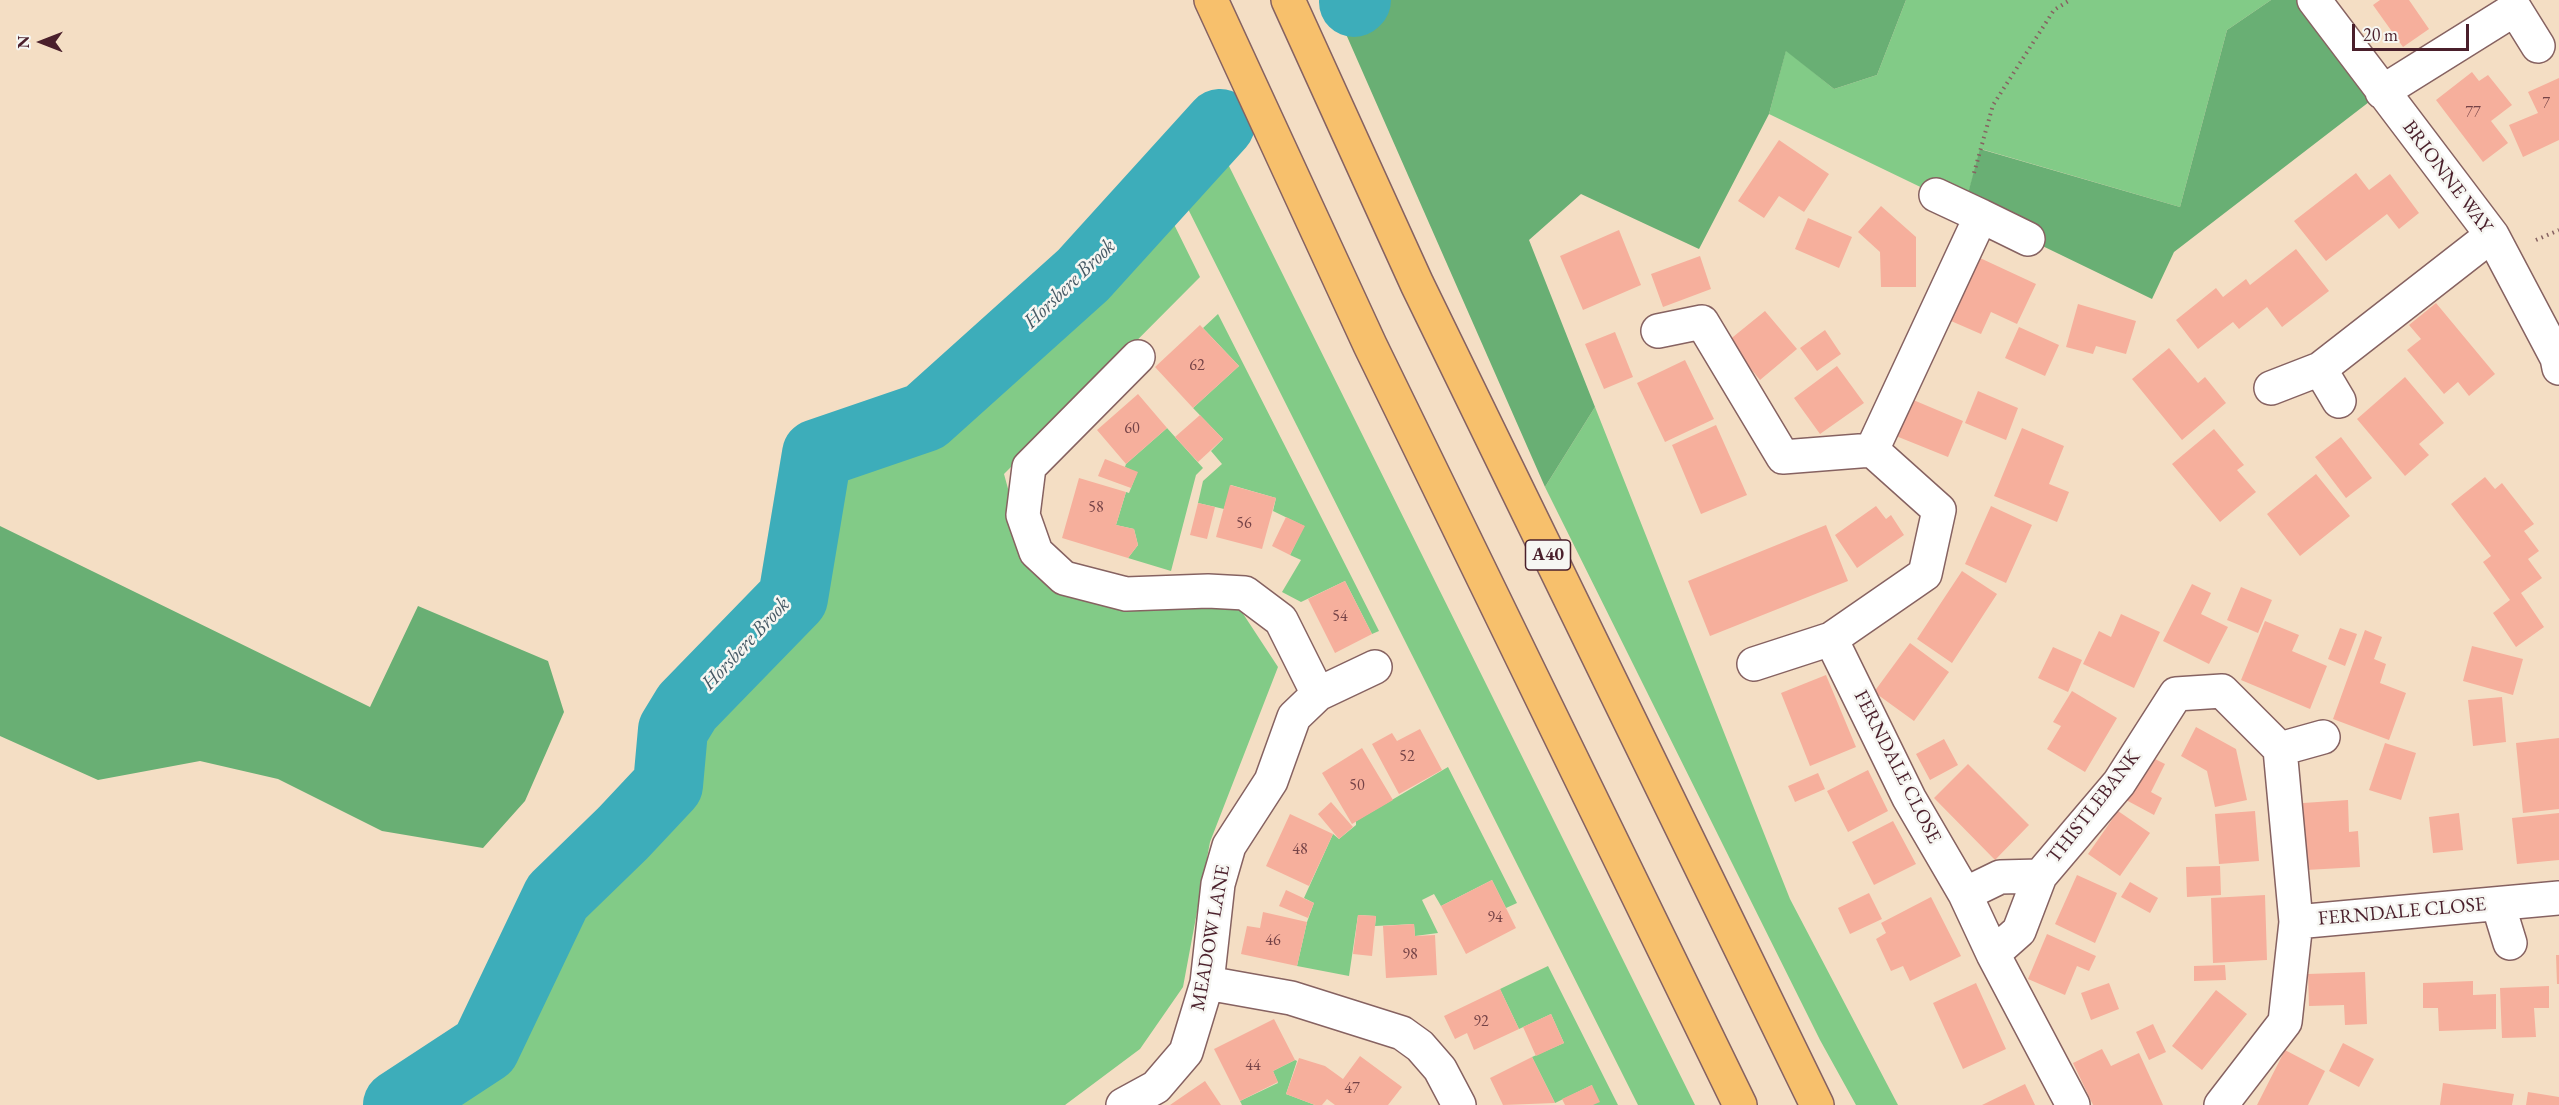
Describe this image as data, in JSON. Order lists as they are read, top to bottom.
{
  "streets": {
    "highway": ["A40"],
    "street": [
      "BRIONNE WAY",
      "FERNDALE CLOSE",
      "THISTLEBANK",
      "MEADOW LANE"
    ]
  },
  "water": ["Horsbere Brook"],
  "house_numbers": [
    "7",
    "77",
    "62",
    "60",
    "58",
    "56",
    "54",
    "52",
    "50",
    "48",
    "94",
    "46",
    "98",
    "92",
    "44",
    "47"
  ],
  "scale_bar": "20 m",
  "north": "left"
}
